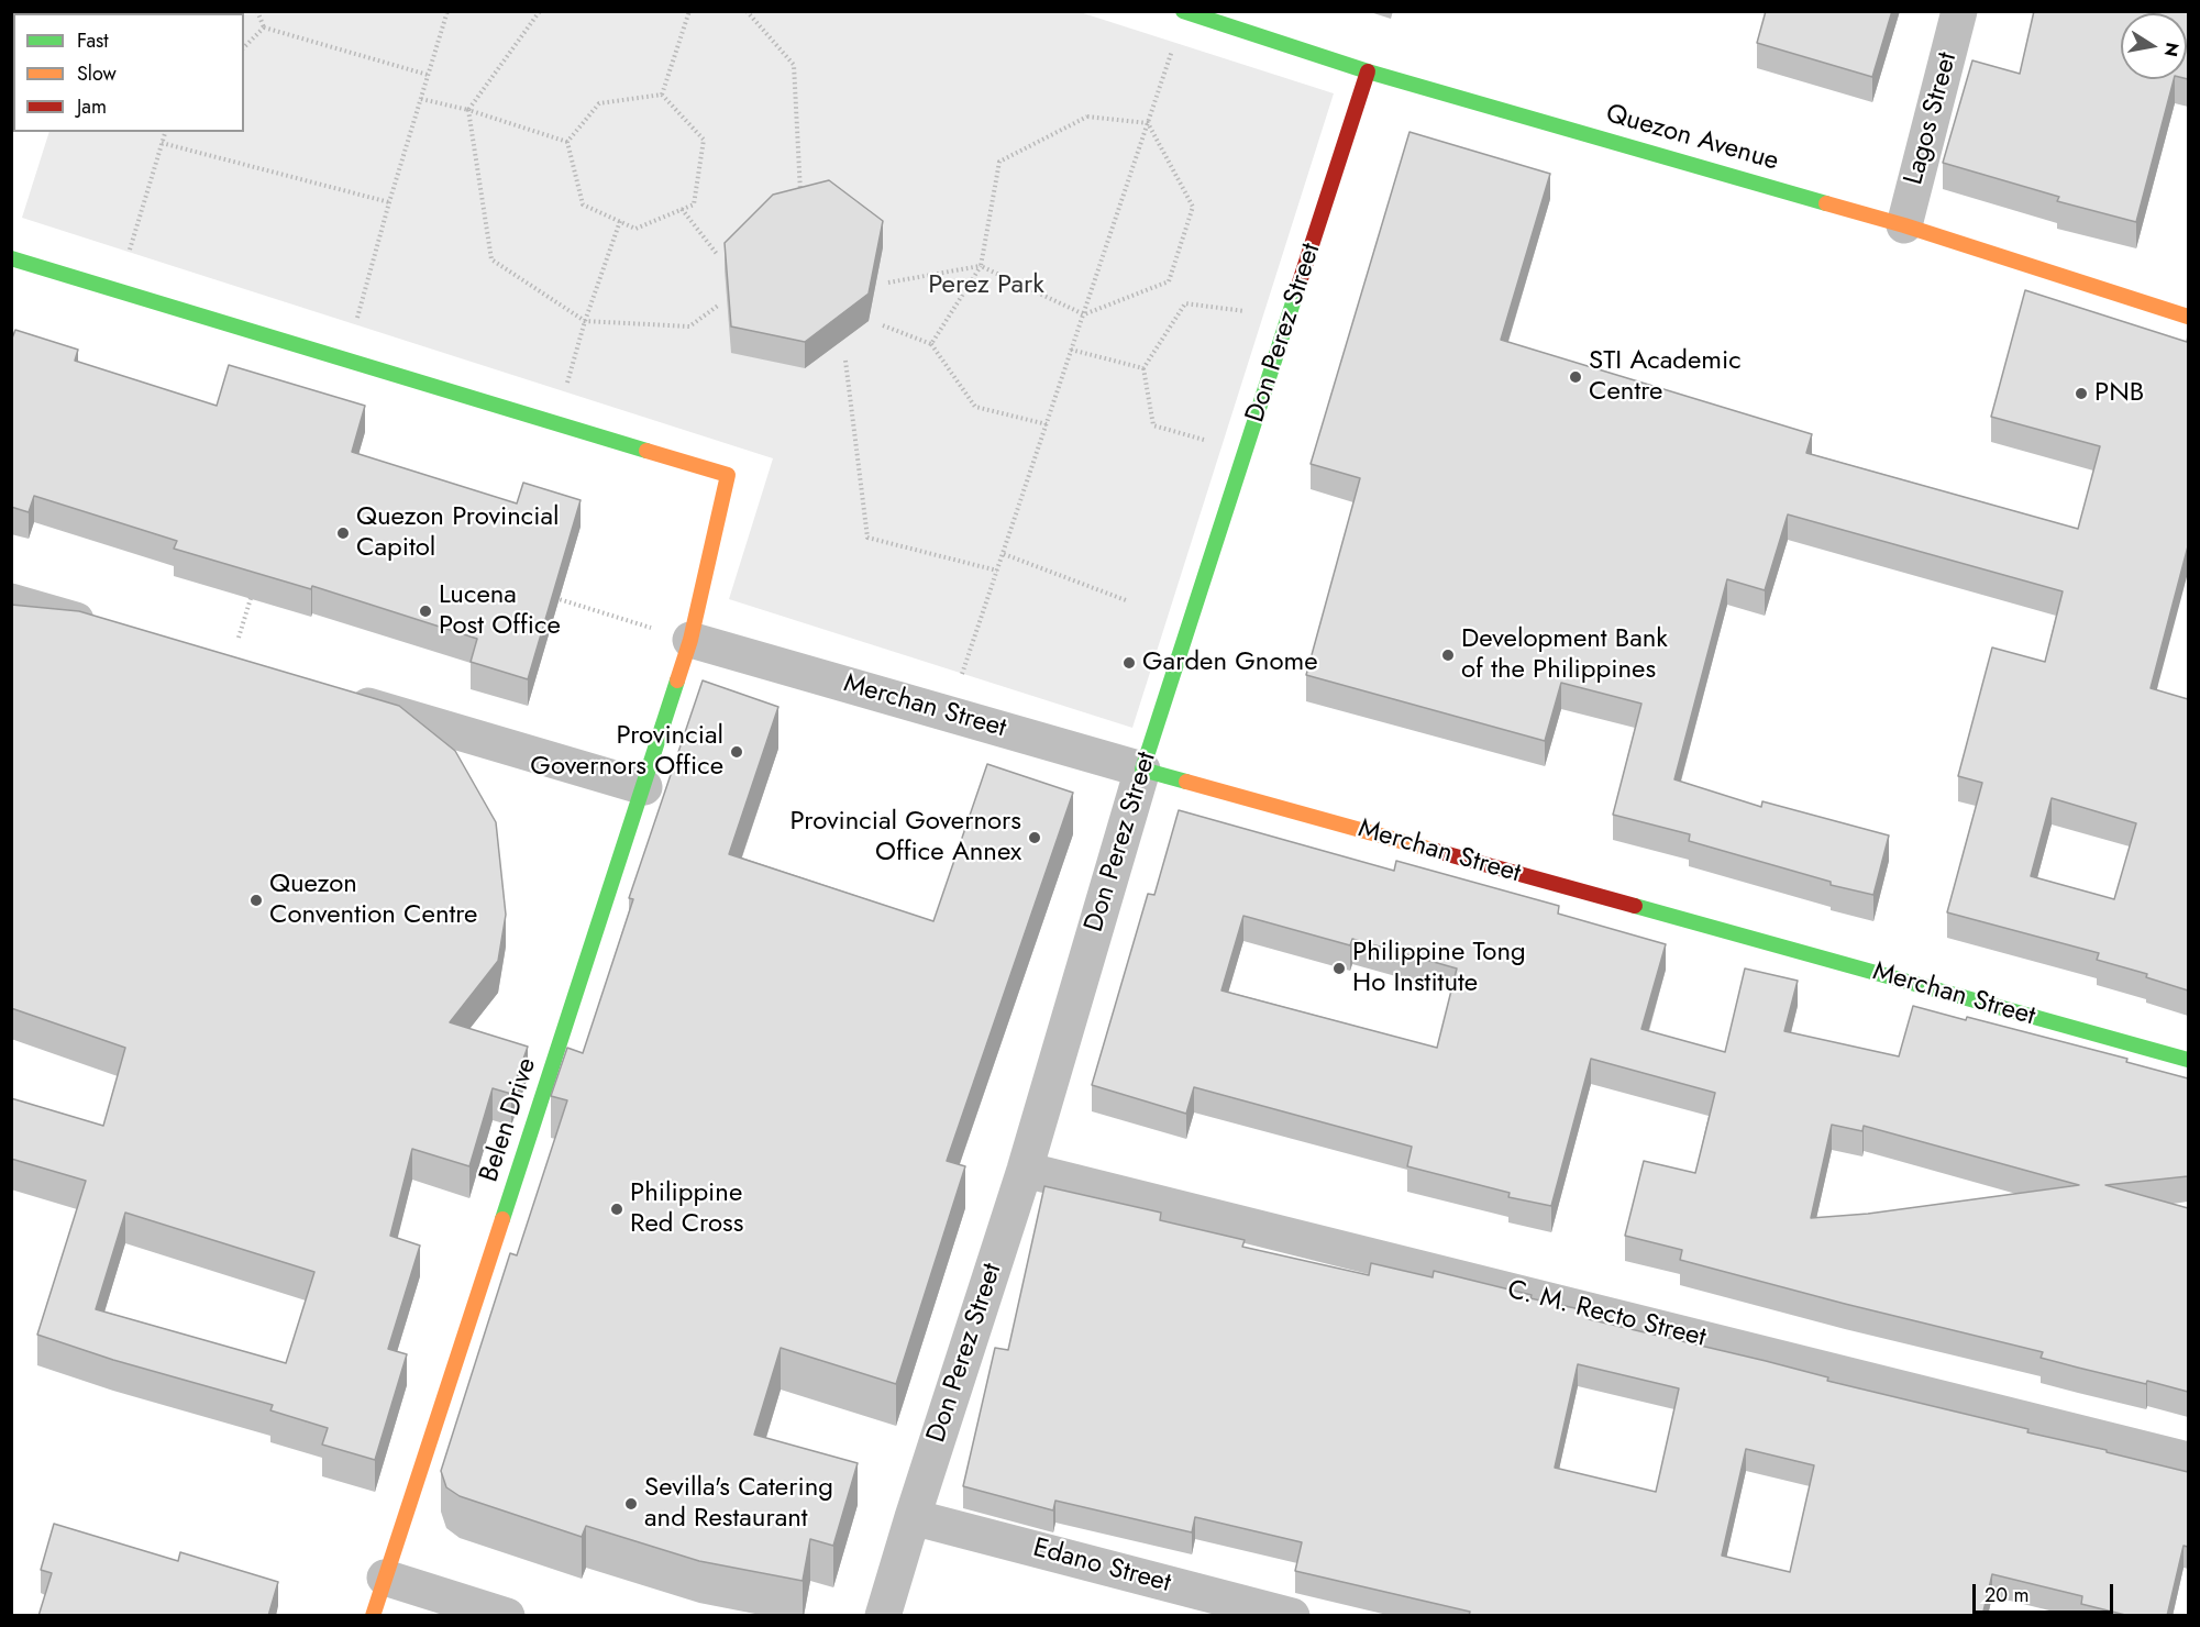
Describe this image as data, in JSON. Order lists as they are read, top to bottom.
{
  "streets": {
    "main road": [
      "Quezon Avenue",
      "Don Perez Street",
      "Merchan Street",
      "Belen Drive"
    ],
    "street": ["Lagos Street", "C. M. Recto Street", "Edano Street"]
  },
  "crossings": [
    ["Lagos Street", "Quezon Avenue"],
    ["Quezon Avenue", "Don Perez Street"],
    ["Don Perez Street", "Merchan Street"],
    ["Don Perez Street", "C. M. Recto Street"],
    ["Don Perez Street", "Edano Street"],
    ["Merchan Street", "Belen Drive"]
  ],
  "parks": ["Perez Park"],
  "places": [
    "STI Academic Centre",
    "PNB",
    "Quezon Provincial Capitol",
    "Lucena Post Office",
    "Development Bank of the Philippines",
    "Garden Gnome",
    "Provincial Governors Office",
    "Provincial Governors Office Annex",
    "Quezon Convention Centre",
    "Philippine Tong Ho Institute",
    "Philippine Red Cross",
    "Sevilla's Catering and Restaurant"
  ],
  "legend": ["Fast", "Slow", "Jam"],
  "scale_bar": "20 m",
  "north": "right"
}
